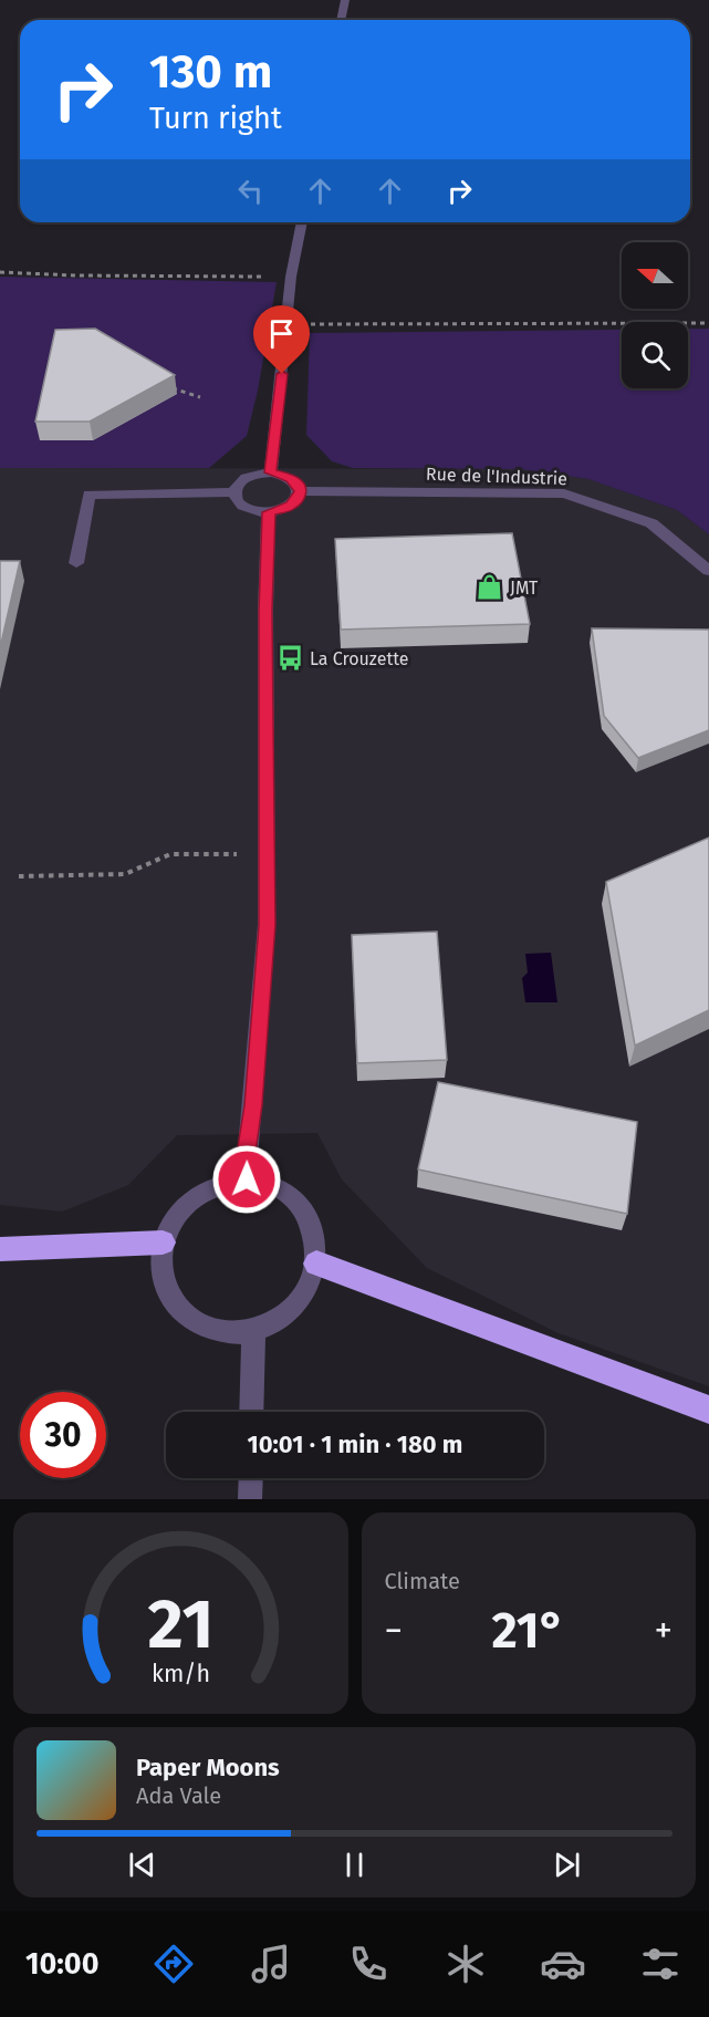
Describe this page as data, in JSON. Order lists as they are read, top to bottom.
{
  "streets": {
    "street": ["Rue de l'Industrie"]
  },
  "places": {
    "shop": ["JMT"],
    "bus stop": ["La Crouzette"]
  },
  "north": "left",
  "page": {
    "turn": ["130 m", "Turn right"],
    "limit": "30",
    "trip": "10:01 · 1 min · 180 m",
    "tile": "Climate",
    "heat": ["−", "21°", "+"],
    "song": ["Paper Moons", "Ada Vale"],
    "tabs": "10:00",
    "gauge": ["21", "km/h"]
  }
}
